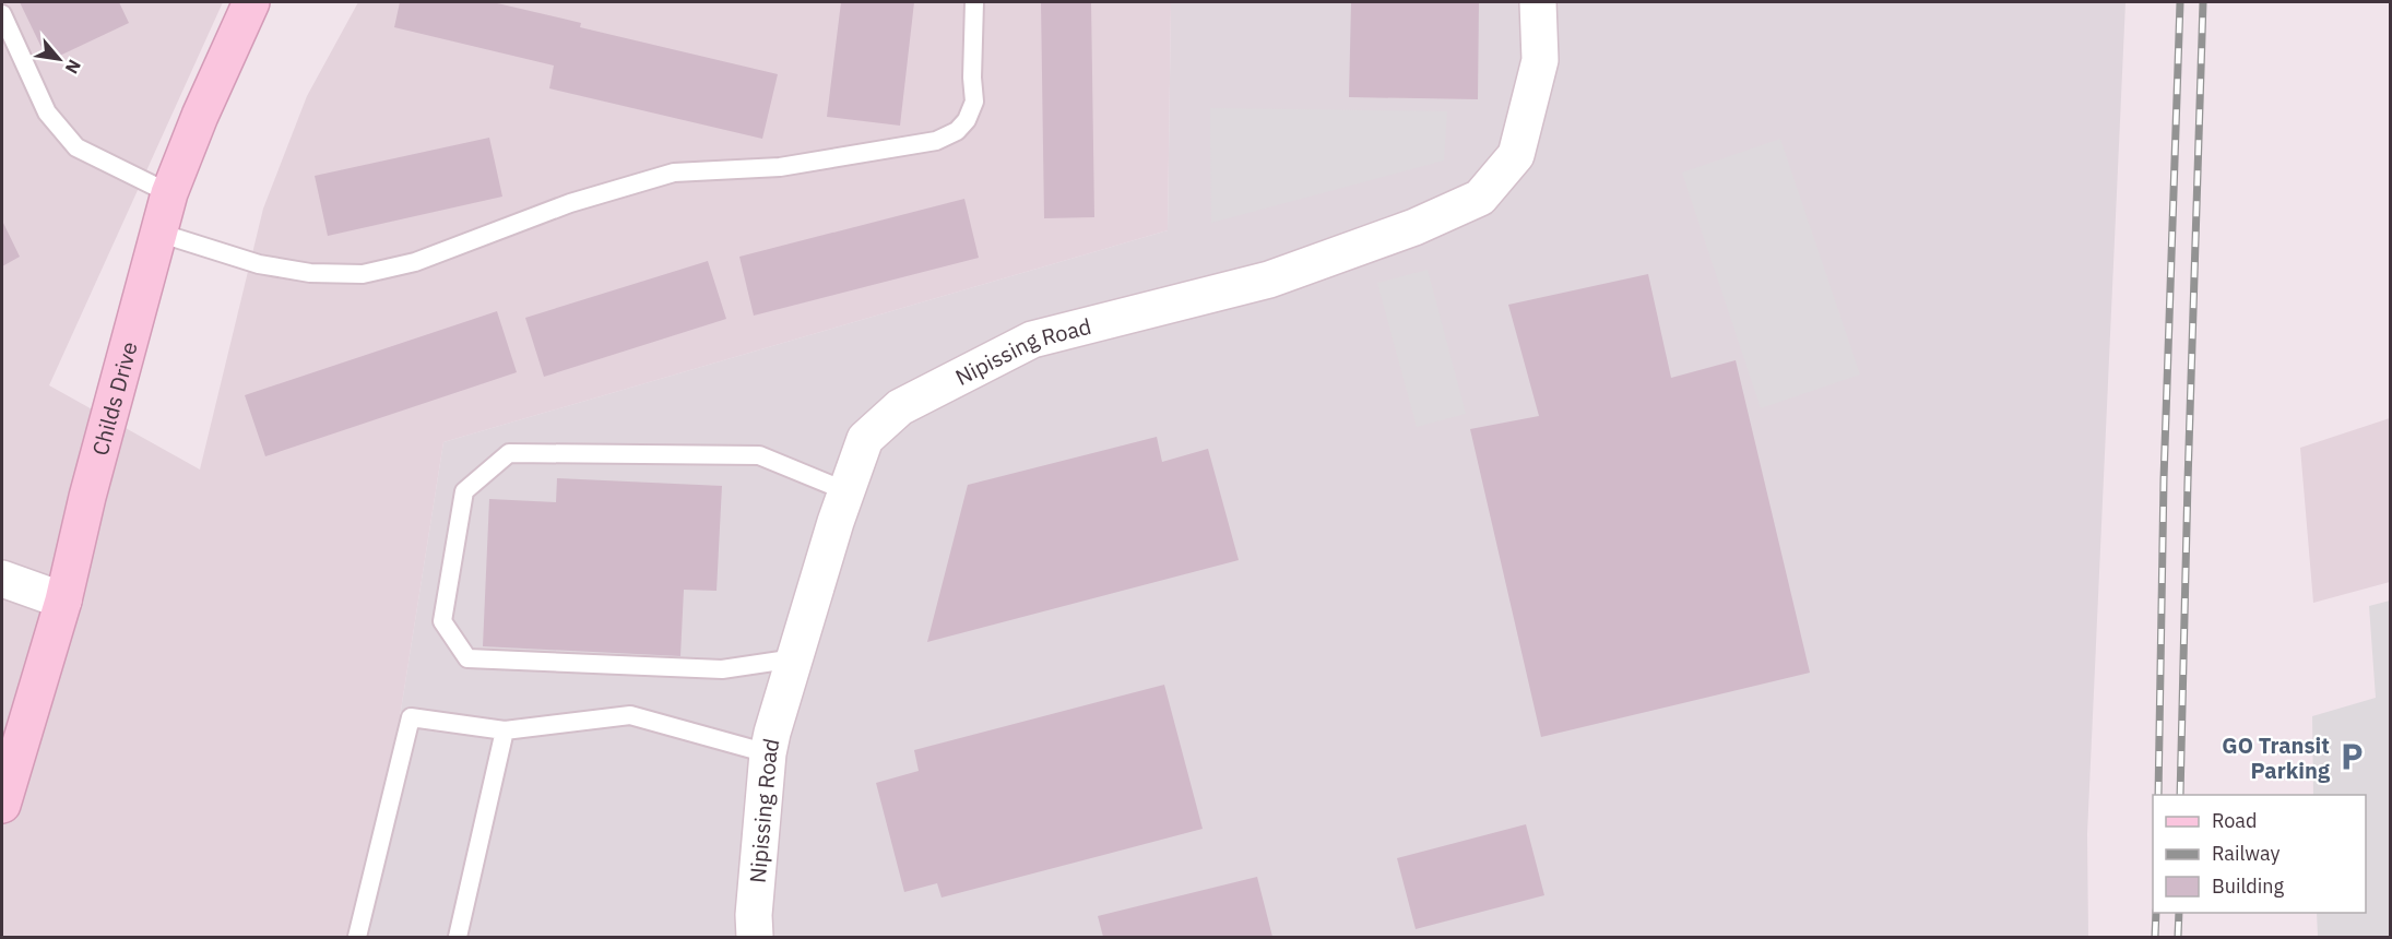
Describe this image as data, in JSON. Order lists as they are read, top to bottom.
{
  "streets": {
    "street": ["Nipissing Road", "Childs Drive"]
  },
  "places": {
    "parking": ["GO Transit Parking"]
  },
  "legend": ["Road", "Railway", "Building"],
  "north": "bottom right"
}
